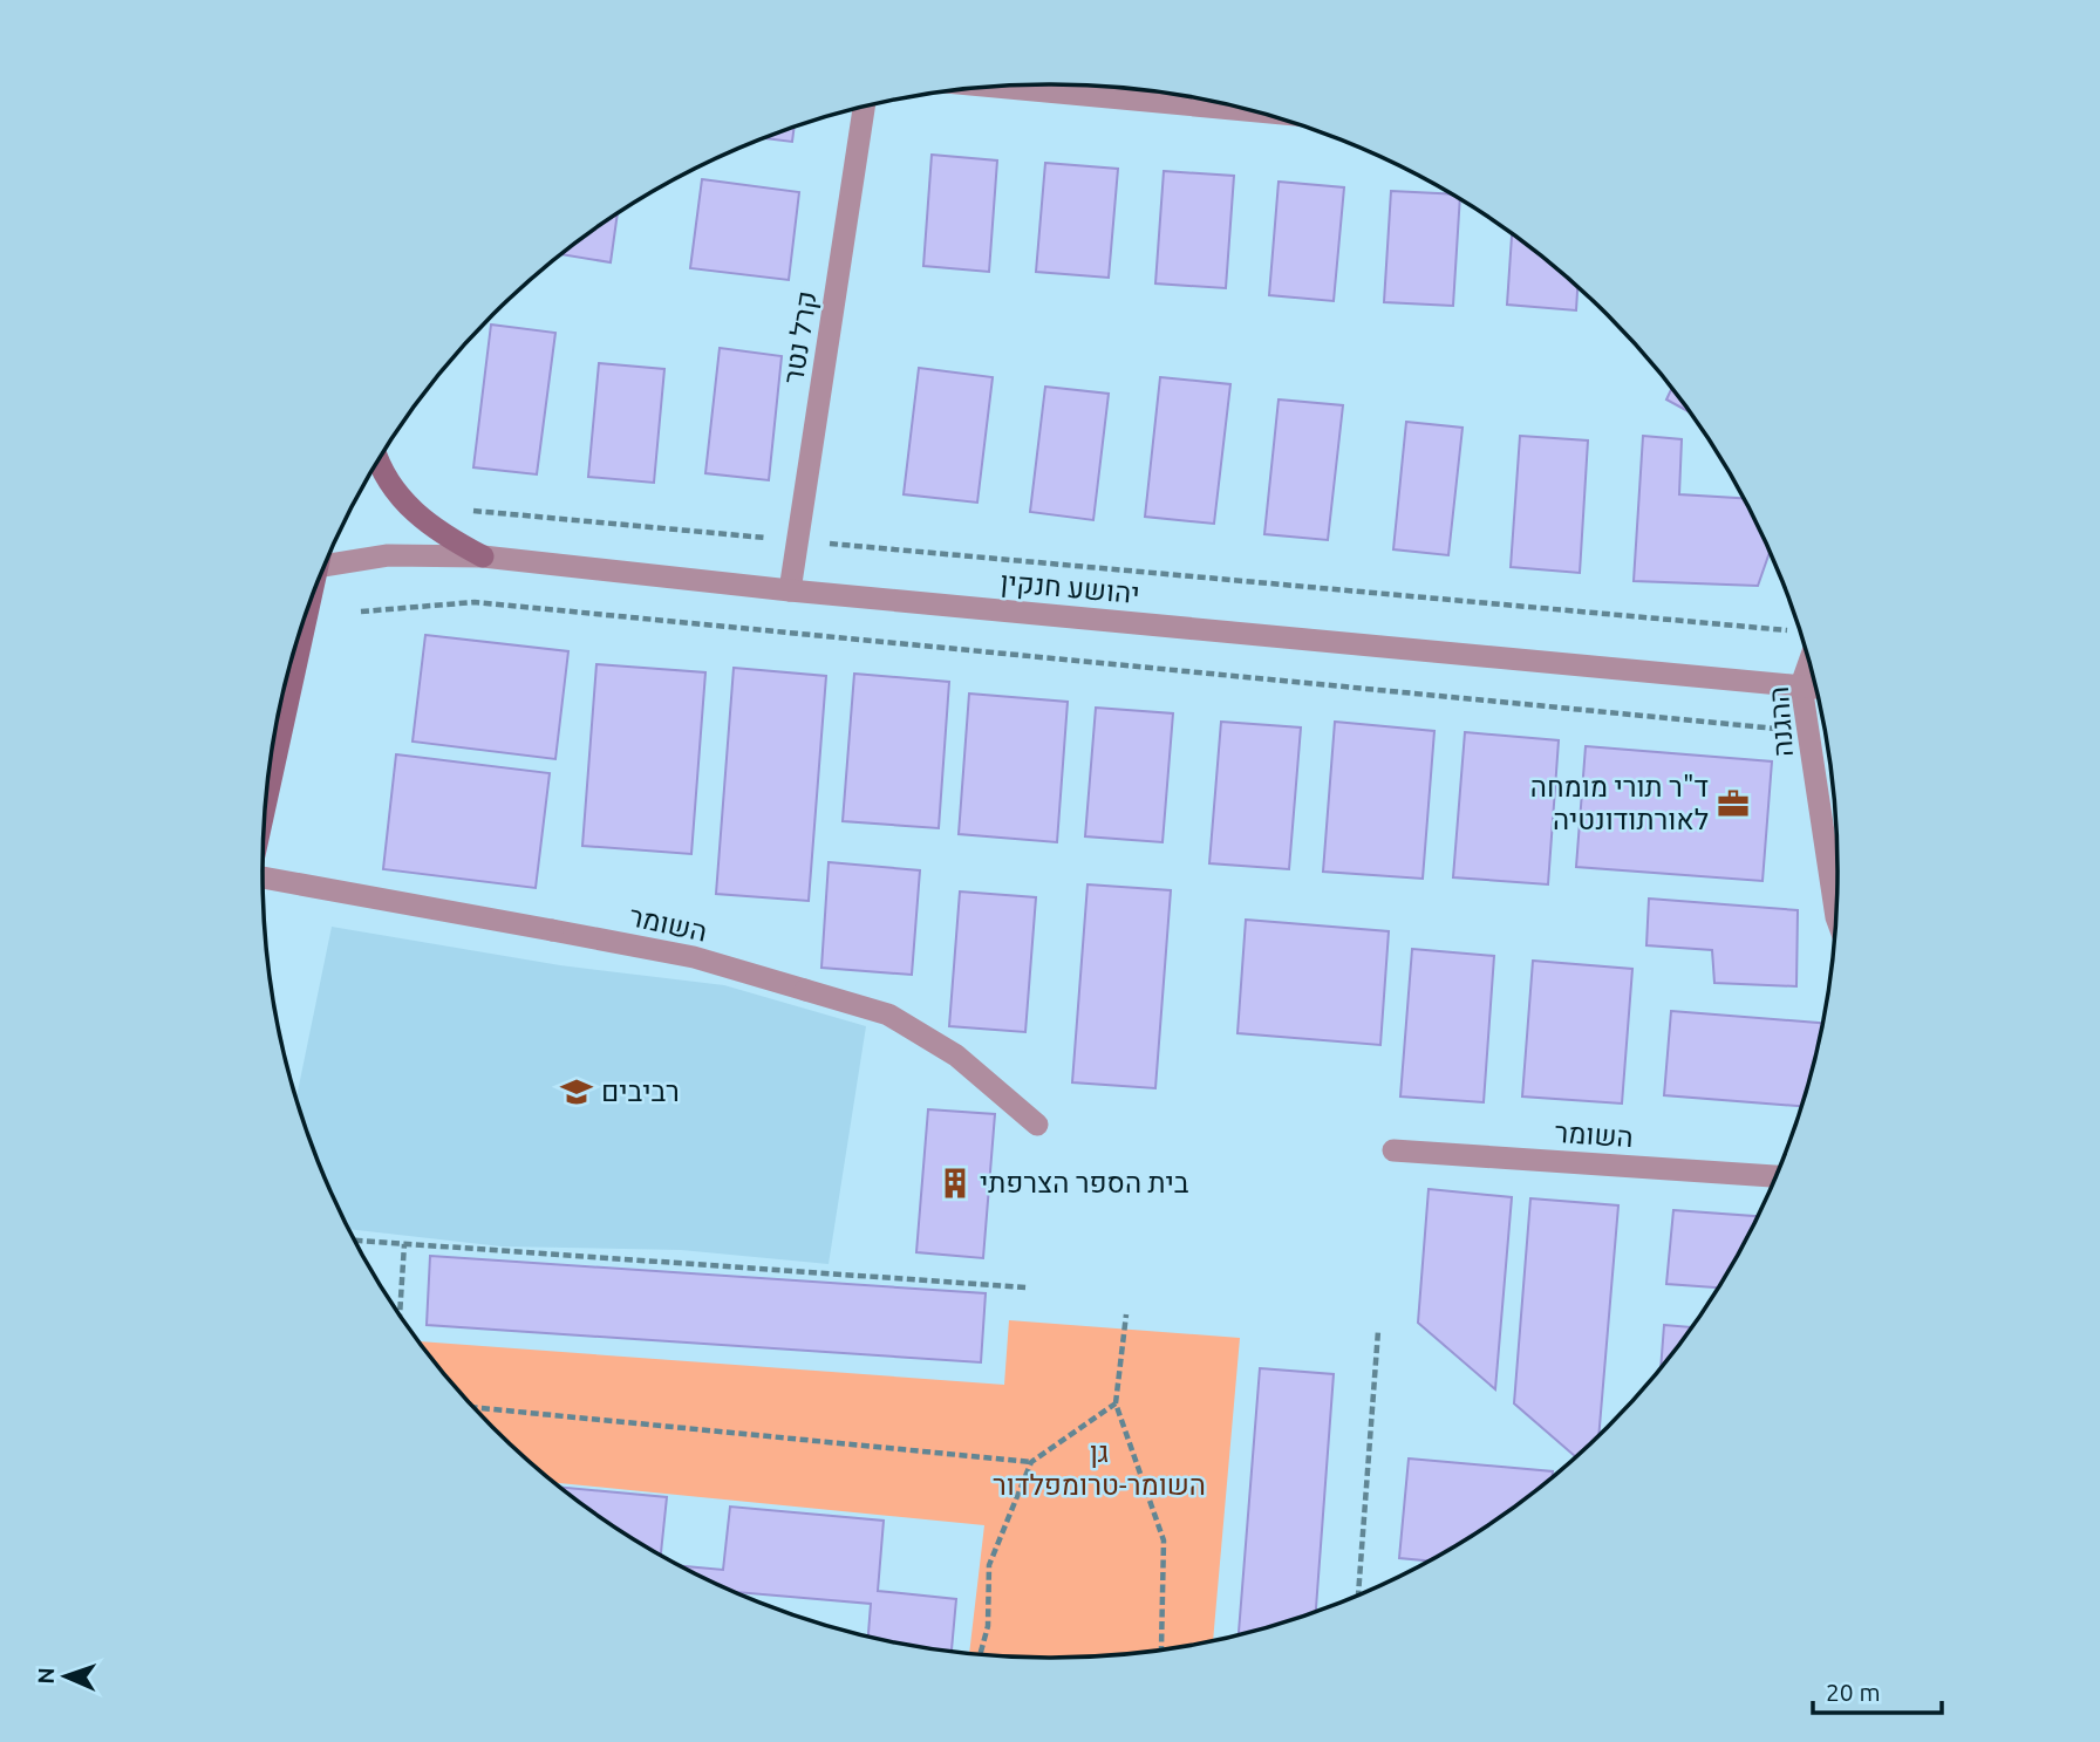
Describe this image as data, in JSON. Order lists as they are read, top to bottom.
{
  "streets": {
    "street": [
      "קרל נטר",
      "יהושע חנקין",
      "ההגנה",
      "השומר"
    ]
  },
  "crossings": [
    ["קרל נטר", "יהושע חנקין"],
    ["יהושע חנקין", "ההגנה"]
  ],
  "parks": ["גן השומר-טרומפלדור"],
  "places": {
    "office": ["ד\"ר תורי מומחה לאורתודונטיה"],
    "school or university": ["רביבים"],
    "building": ["בית הספר הצרפתי"]
  },
  "scale_bar": "20 m",
  "north": "left"
}
